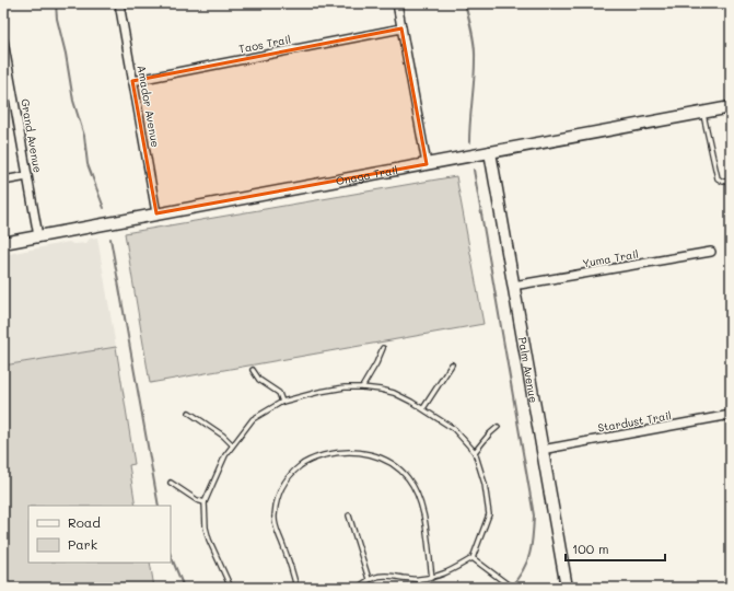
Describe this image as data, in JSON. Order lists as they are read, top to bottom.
{
  "streets": {
    "street": [
      "Taos Trail",
      "Amador Avenue",
      "Grand Avenue",
      "Onaga Trail",
      "Yuma Trail",
      "Palm Avenue",
      "Stardust Trail"
    ]
  },
  "crossings": [
    ["Taos Trail", "Amador Avenue"],
    ["Amador Avenue", "Onaga Trail"],
    ["Grand Avenue", "Onaga Trail"],
    ["Onaga Trail", "Palm Avenue"],
    ["Yuma Trail", "Palm Avenue"],
    ["Palm Avenue", "Stardust Trail"]
  ],
  "legend": ["Road", "Park"],
  "scale_bar": "100 m"
}
